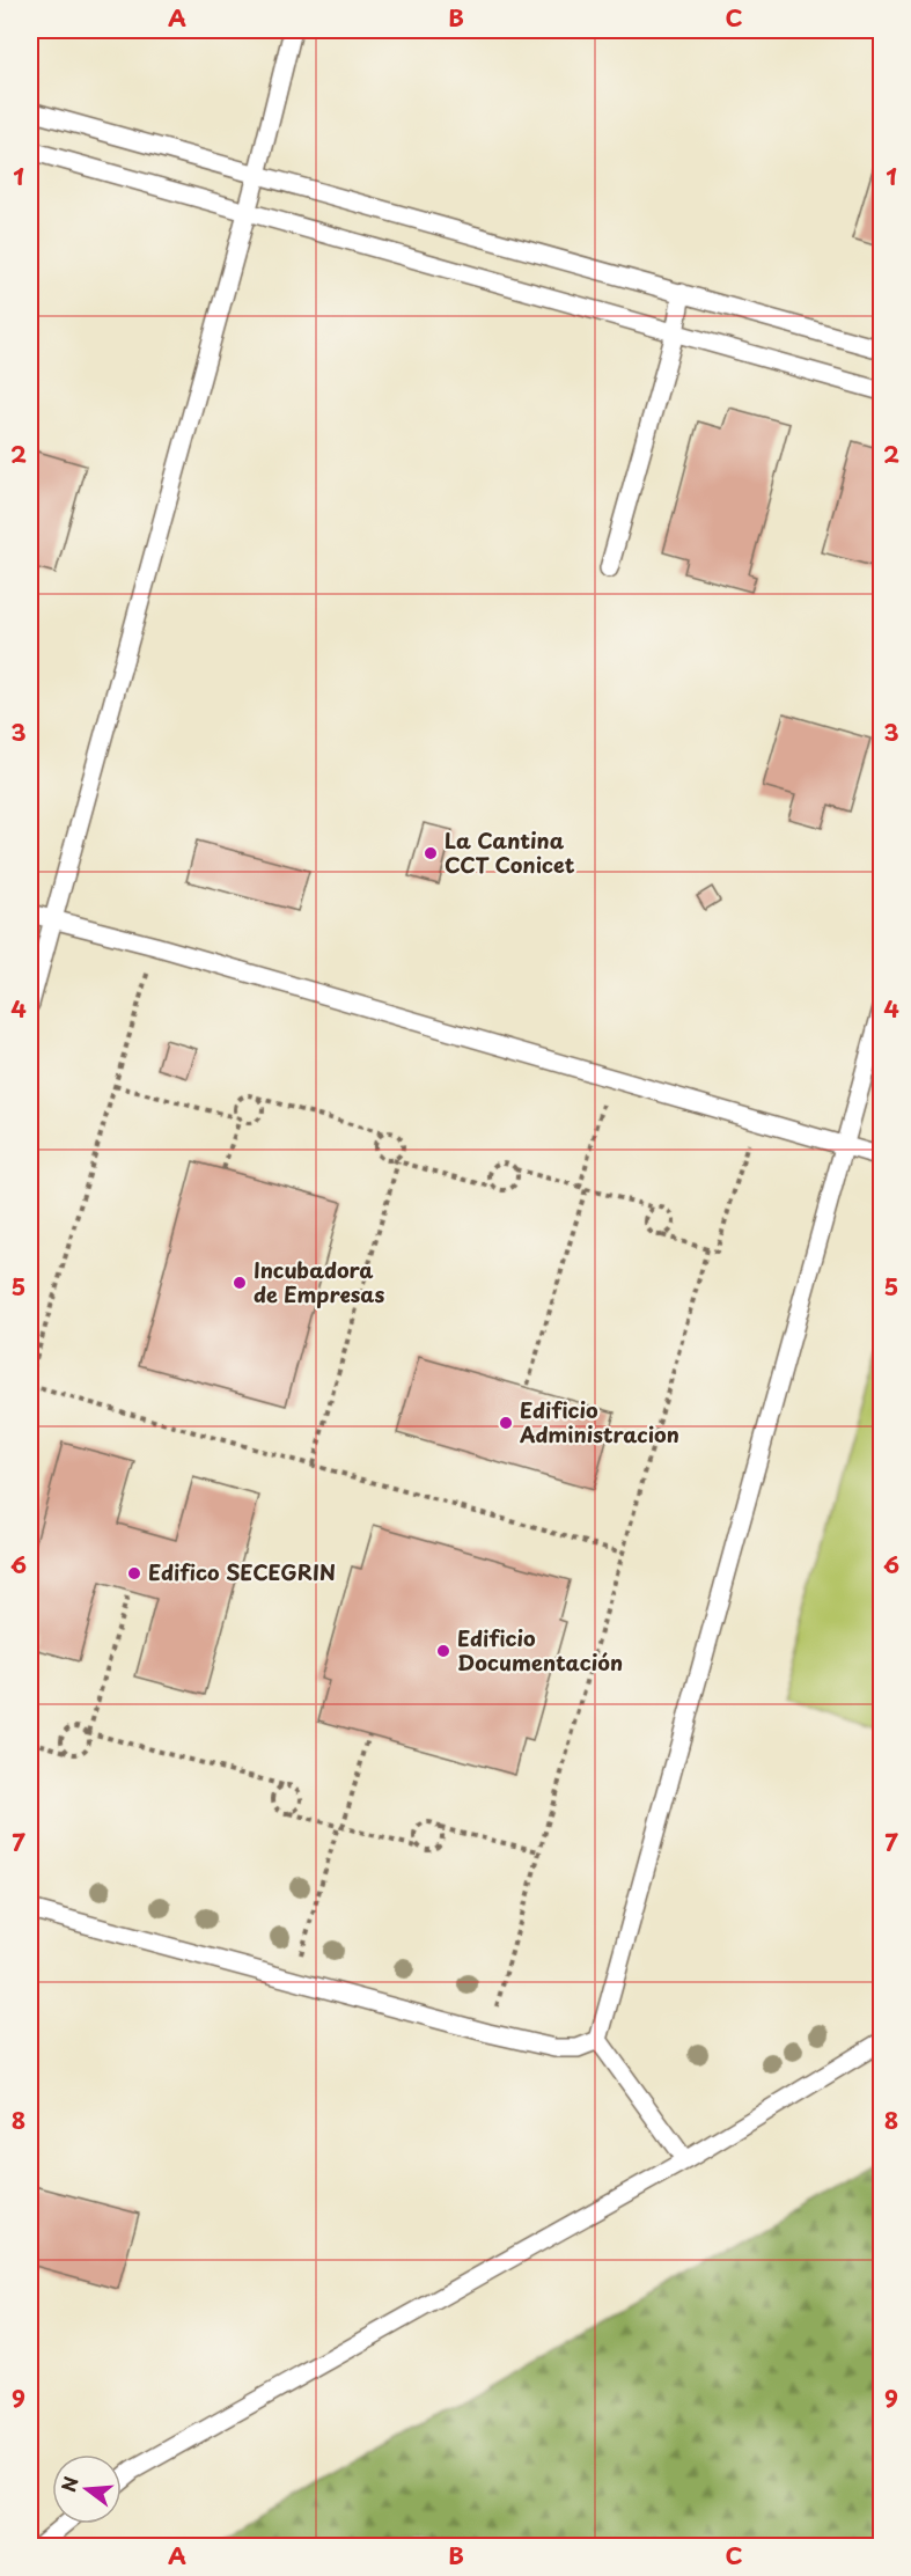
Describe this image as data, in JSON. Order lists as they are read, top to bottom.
{
  "places": [
    "La Cantina CCT Conicet",
    "Incubadora de Empresas",
    "Edificio Administracion",
    "Edifico SECEGRIN",
    "Edificio Documentación"
  ],
  "north": "left",
  "grid": {
    "columns": ["A", "B", "C"],
    "rows": [
      "1",
      "2",
      "3",
      "4",
      "5",
      "6",
      "7",
      "8",
      "9"
    ]
  }
}
